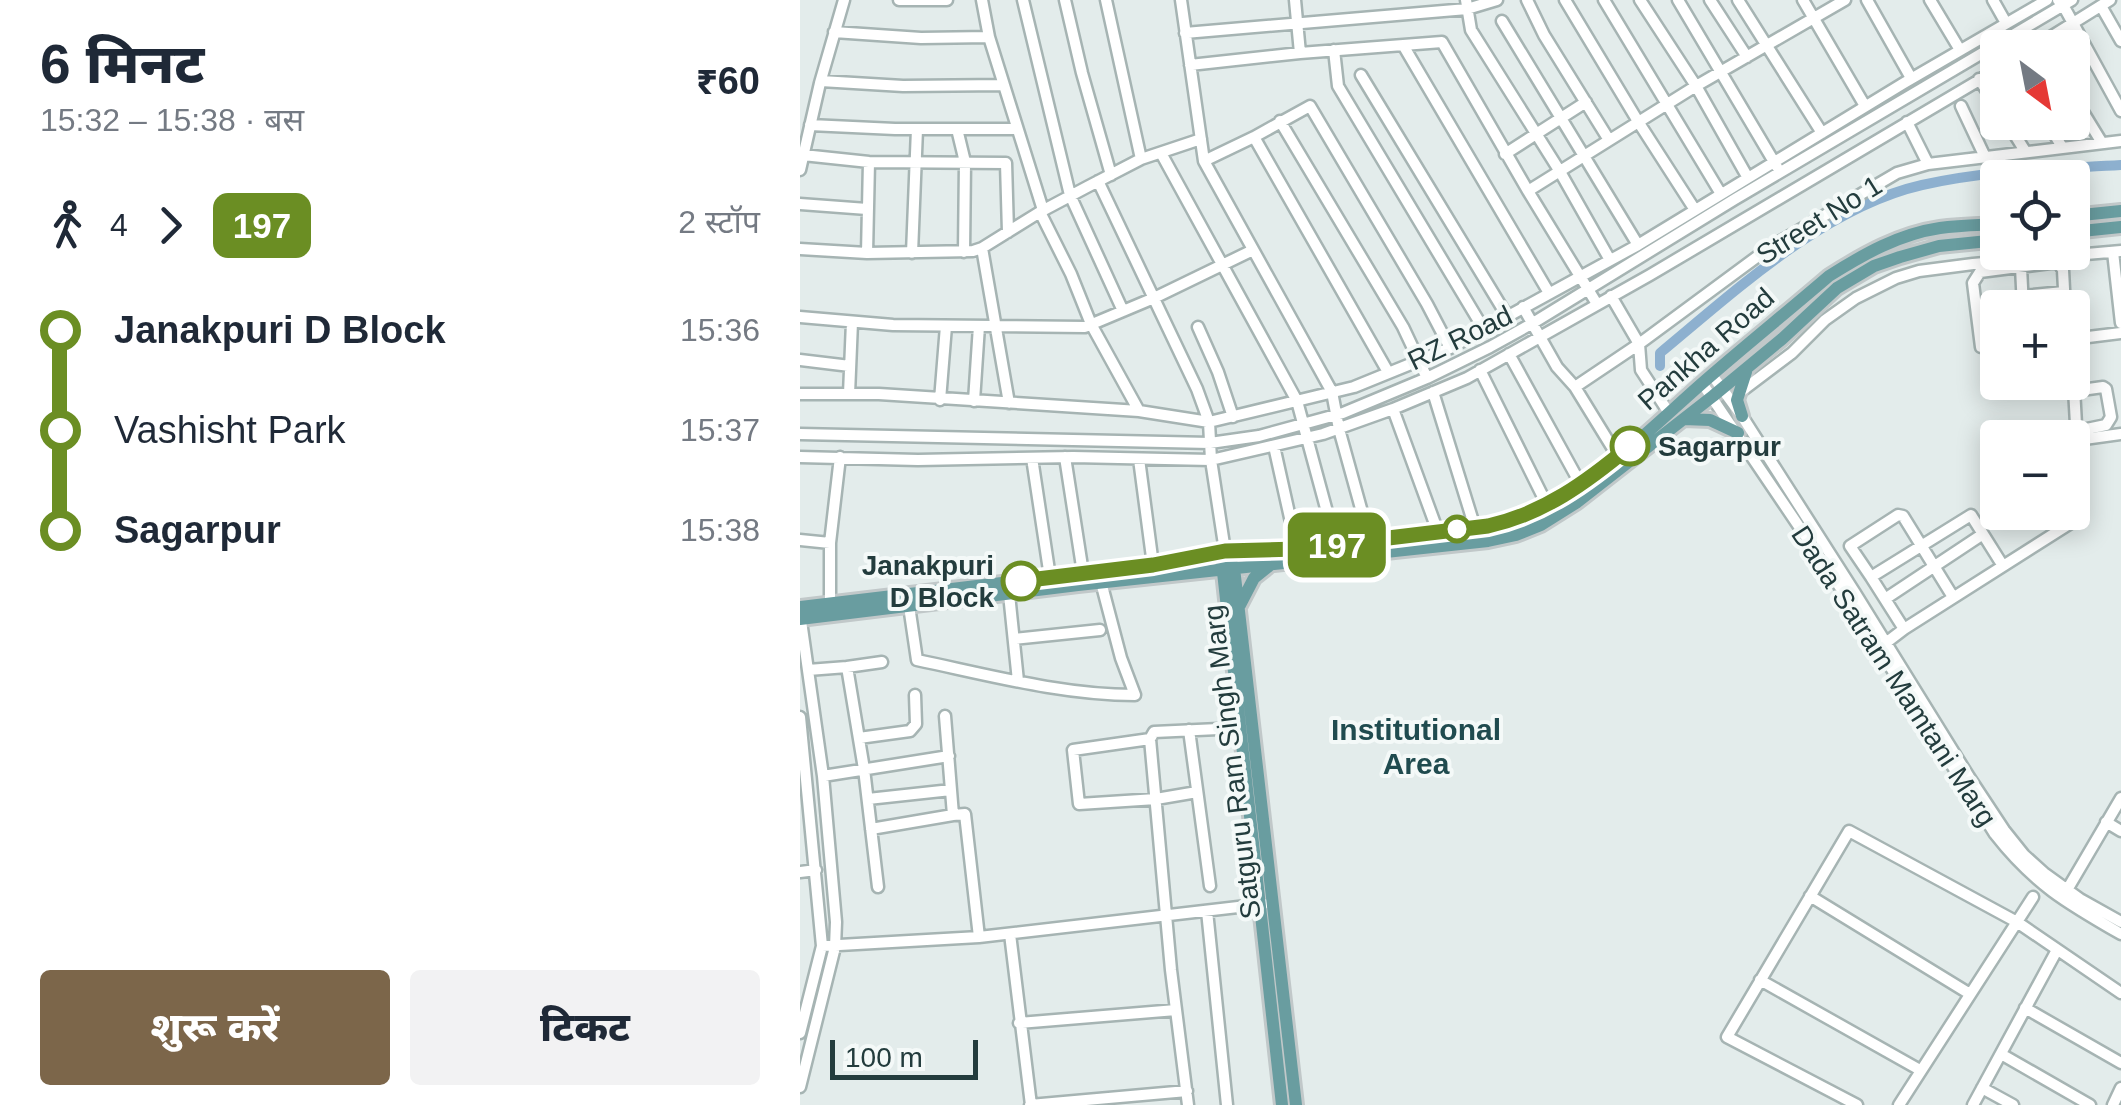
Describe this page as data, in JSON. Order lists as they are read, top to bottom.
{
  "streets": {
    "main road": ["Pankha Road", "Satguru Ram Singh Marg"],
    "street": ["Street No 1", "RZ Road", "Dada Satram Mamtani Marg"]
  },
  "crossings": [
    ["Pankha Road", "Dada Satram Mamtani Marg"],
    ["Pankha Road", "Satguru Ram Singh Marg"]
  ],
  "districts": ["Institutional Area"],
  "places": ["Sagarpur", "Janakpuri D Block"],
  "lines": ["bus line 197"],
  "scale_bar": "100 m",
  "north": "bottom right",
  "page": {
    "heading": ["6 मिनट", "15:32 – 15:38 · बस", "₹60"],
    "on_map": "197",
    "map_buttons": ["+", "−"],
    "legs": ["4", "197", "2 स्टॉप"],
    "list": [
      {
        "name": "Janakpuri D Block",
        "value": "15:36"
      },
      {
        "name": "Vashisht Park",
        "value": "15:37"
      },
      {
        "name": "Sagarpur",
        "value": "15:38"
      }
    ],
    "buttons": ["शुरू करें", "टिकट"],
    "scale": "100 m"
  }
}
